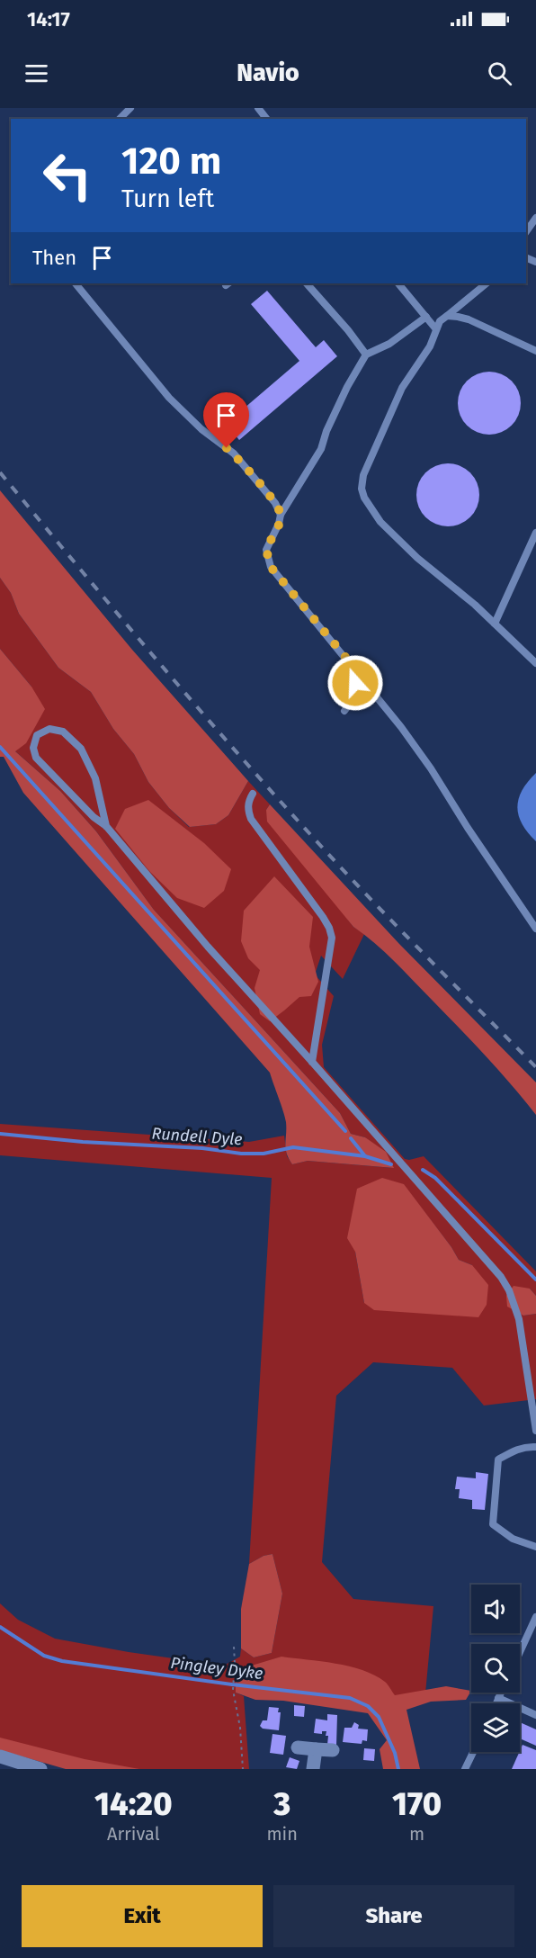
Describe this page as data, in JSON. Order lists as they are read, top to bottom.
{
  "water": ["Rundell Dyle", "Pingley Dyke"],
  "page": {
    "status": "14:17",
    "header": "Navio",
    "turn": ["120 m", "Turn left"],
    "then": "Then",
    "eta": [
      "14:20",
      "Arrival",
      "3",
      "min",
      "170",
      "m"
    ],
    "buttons": ["Exit", "Share"]
  }
}
